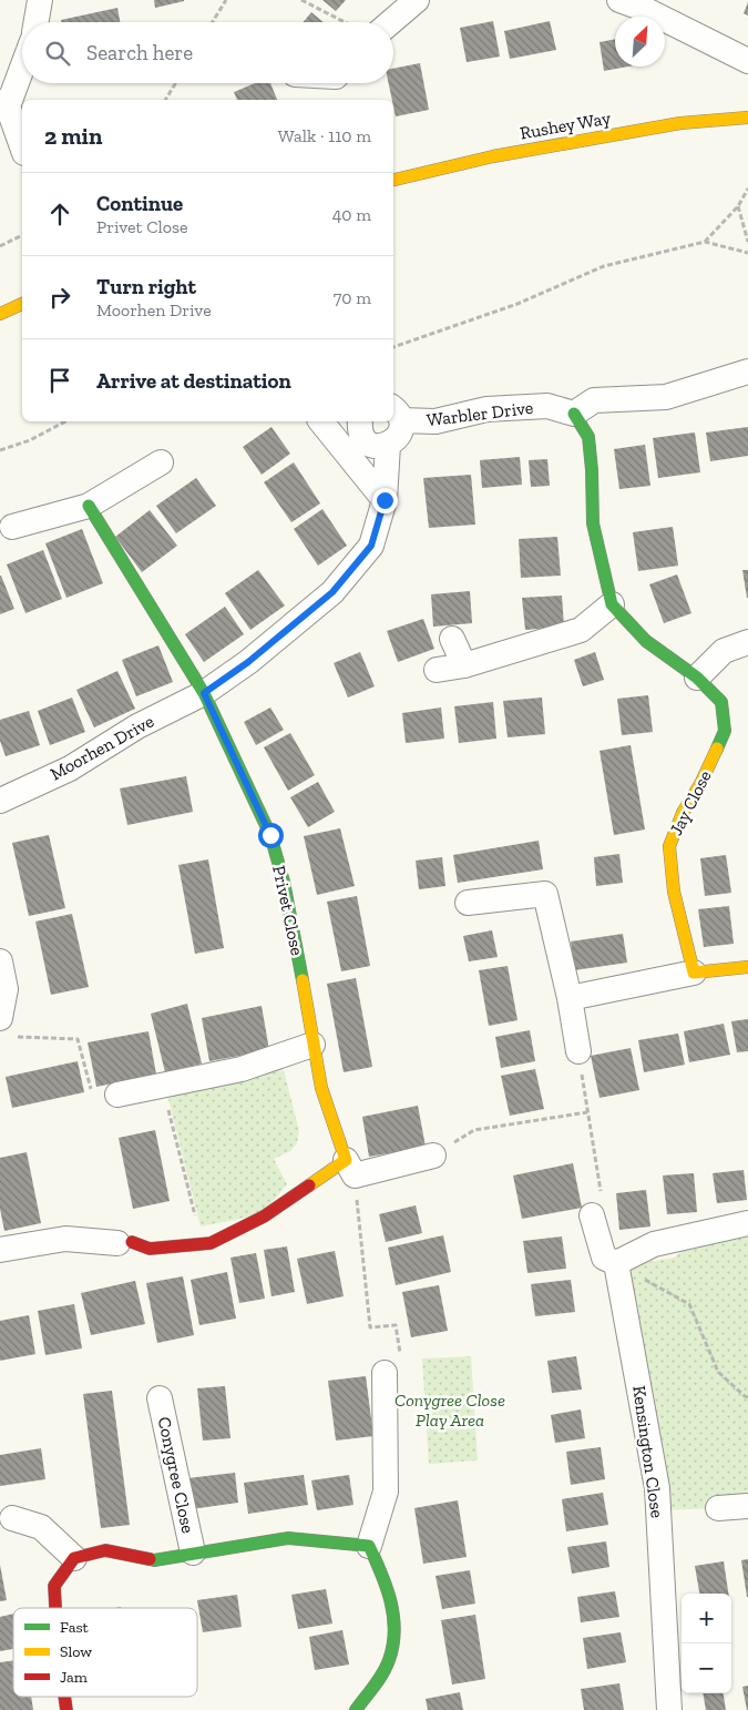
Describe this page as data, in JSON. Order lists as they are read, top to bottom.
{
  "streets": {
    "street": [
      "Rushey Way",
      "Warbler Drive",
      "Moorhen Drive",
      "Jay Close",
      "Privet Close",
      "Kensington Close",
      "Conygree Close"
    ]
  },
  "crossings": [
    ["Warbler Drive", "Moorhen Drive"],
    ["Moorhen Drive", "Privet Close"]
  ],
  "parks": ["Conygree Close Play Area"],
  "legend": ["Fast", "Slow", "Jam"],
  "north": "top right",
  "page": {
    "search": "Search here",
    "heading": ["2 min", "Walk · 110 m"],
    "list": [
      ["Continue", "Privet Close", "40 m"],
      ["Turn right", "Moorhen Drive", "70 m"],
      "Arrive at destination"
    ],
    "map_buttons": ["+", "−"]
  }
}
